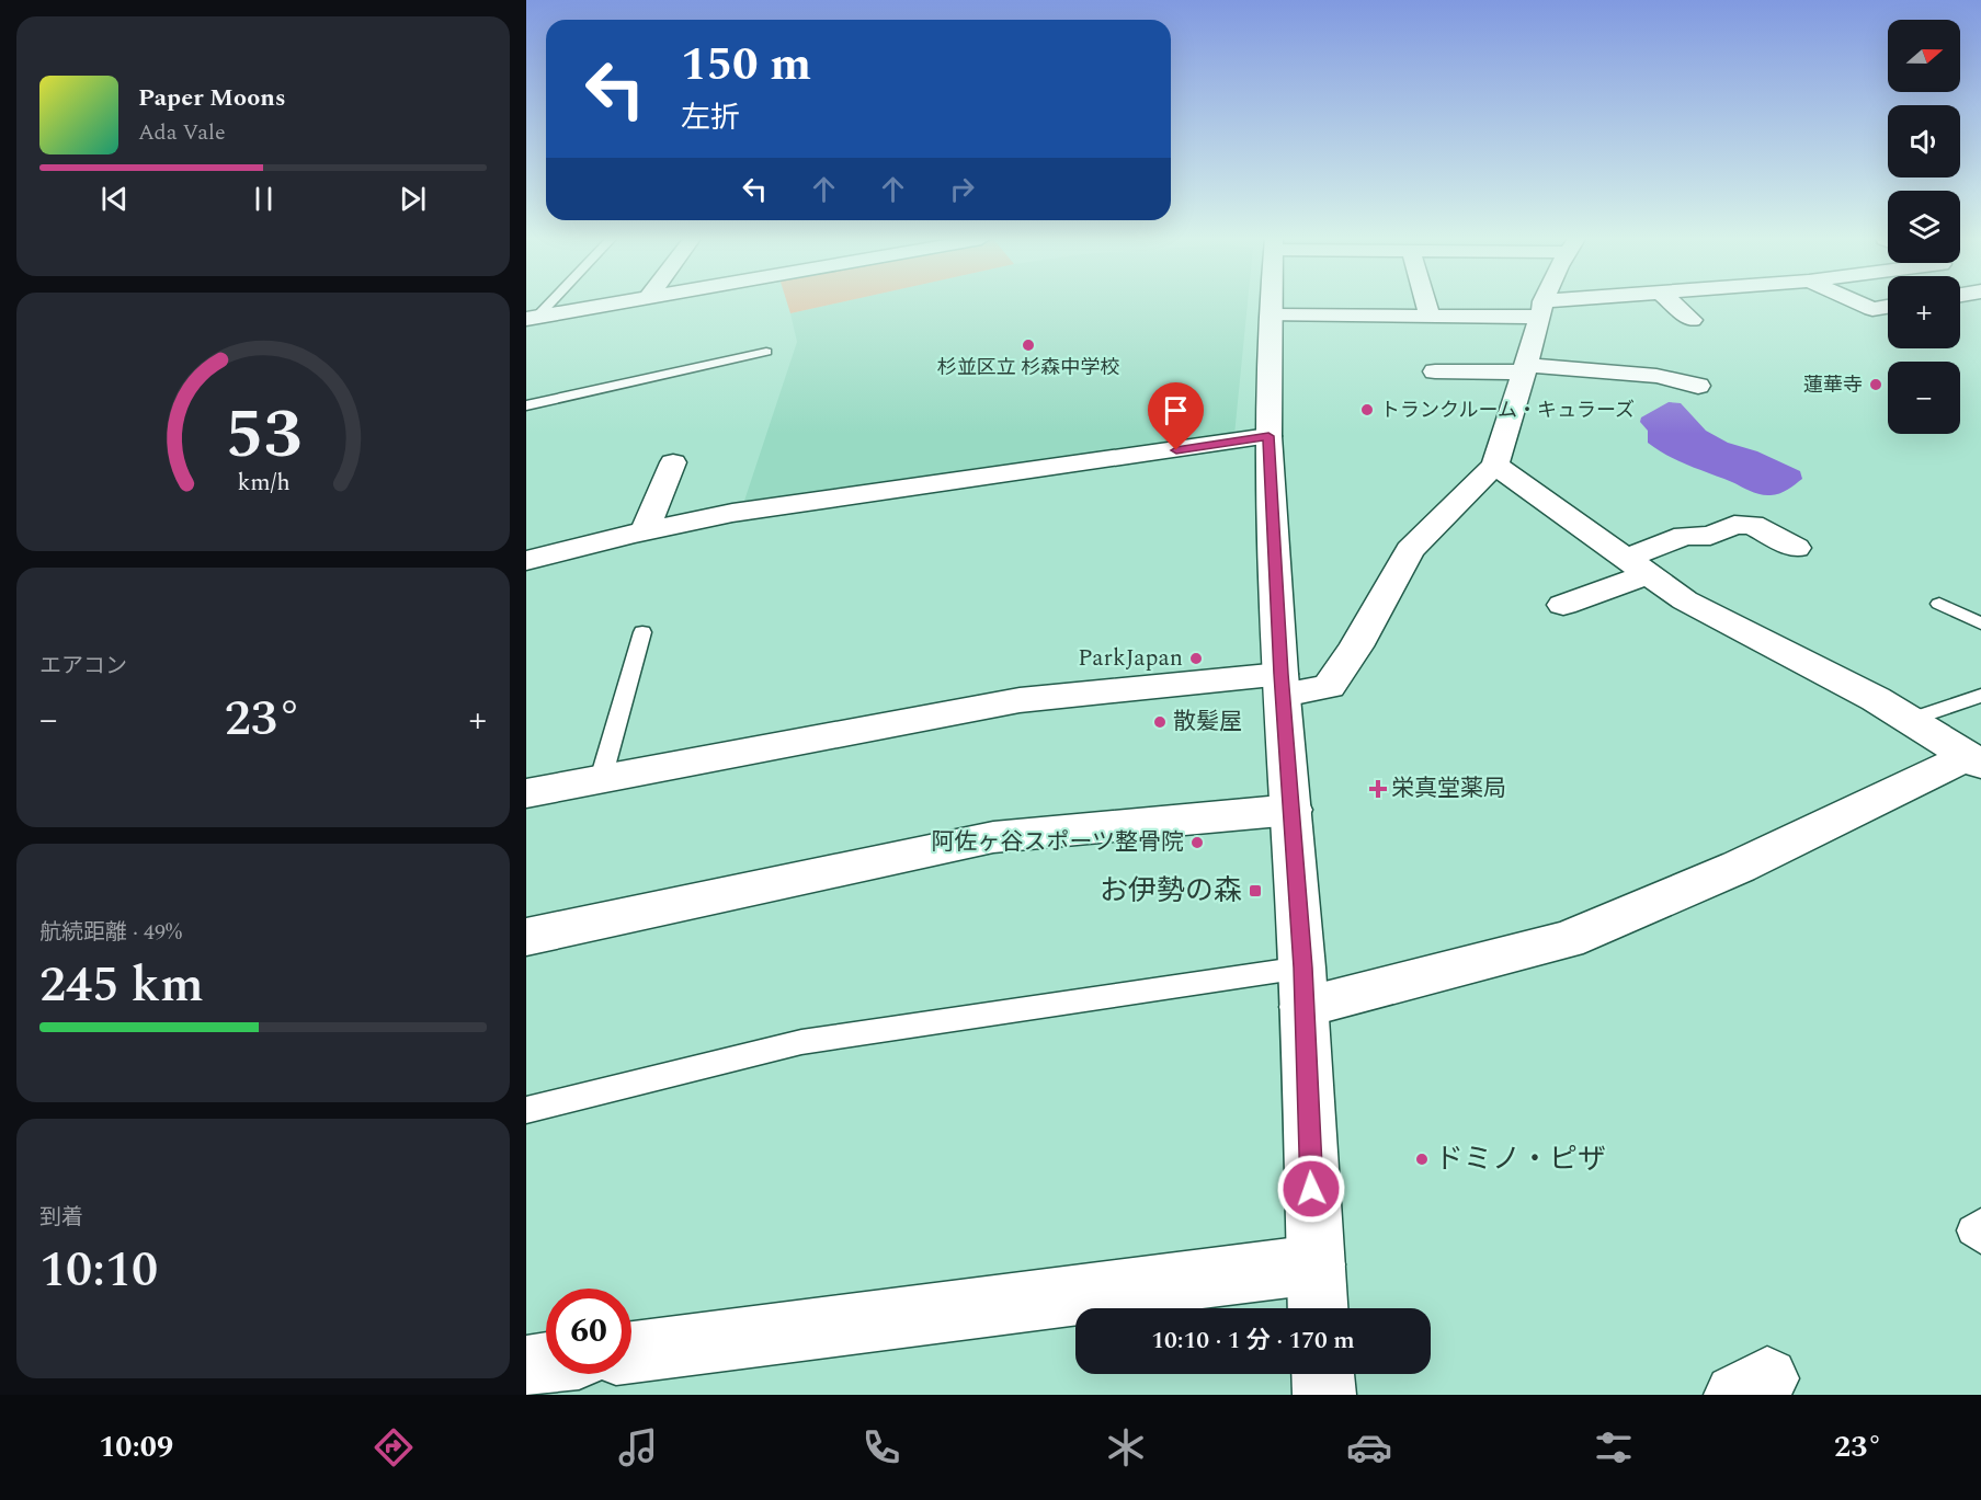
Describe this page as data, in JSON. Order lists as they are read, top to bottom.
{
  "places": {
    "other": [
      "杉並区立 杉森中学校",
      "蓮華寺",
      "トランクルーム・キュラーズ",
      "ParkJapan",
      "散髪屋",
      "阿佐ヶ谷スポーツ整骨院",
      "ドミノ・ピザ"
    ],
    "health": ["栄真堂薬局"],
    "transit": ["お伊勢の森"]
  },
  "north": "right",
  "page": {
    "map_buttons": ["+", "−"],
    "turn": ["150 m", "左折"],
    "song": ["Paper Moons", "Ada Vale"],
    "tile": [
      "エアコン",
      ["航続距離 · 49%", "245 km"],
      ["到着", "10:10"]
    ],
    "heat": ["−", "23°", "+"],
    "limit": "60",
    "trip": "10:10 · 1 分 · 170 m",
    "tabs": ["10:09", "23°"],
    "gauge": ["53", "km/h"]
  }
}
